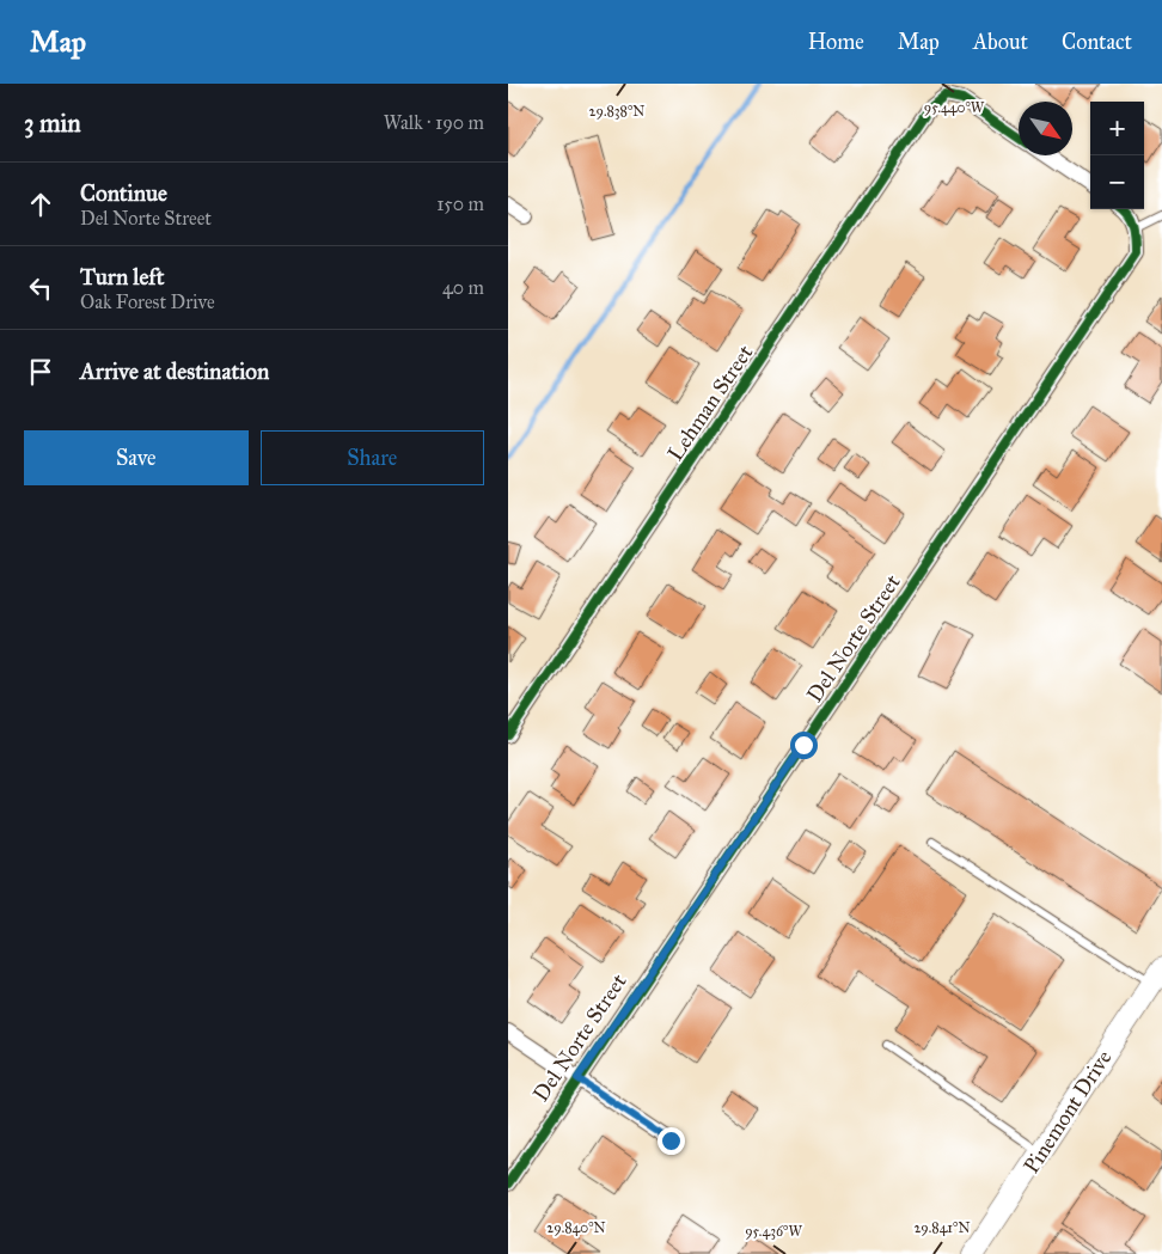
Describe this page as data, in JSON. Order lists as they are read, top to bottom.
{
  "streets": {
    "main road": ["Pinemont Drive"],
    "street": ["Lehman Street", "Del Norte Street"]
  },
  "north": "bottom right",
  "page": {
    "header": "Map",
    "nav": [
      "Home",
      "Map",
      "About",
      "Contact"
    ],
    "heading": ["3 min", "Walk · 190 m"],
    "map_buttons": ["+", "−"],
    "list": [
      ["Continue", "Del Norte Street", "150 m"],
      ["Turn left", "Oak Forest Drive", "40 m"],
      "Arrive at destination"
    ],
    "buttons": ["Save", "Share"]
  },
  "coordinates": [
    "95.440°W",
    "29.838°N",
    "29.840°N",
    "29.841°N",
    "95.436°W"
  ]
}
